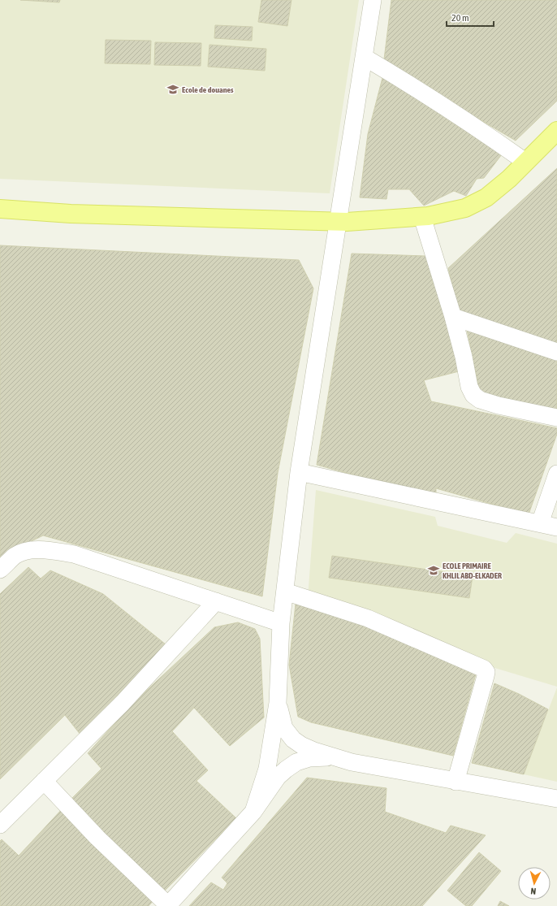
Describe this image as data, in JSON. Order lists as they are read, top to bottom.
{
  "places": {
    "school or university": ["Ecole de douanes", "ECOLE PRIMAIRE KHLIL ABD-ELKADER"]
  },
  "scale_bar": "20 m",
  "north": "bottom"
}
